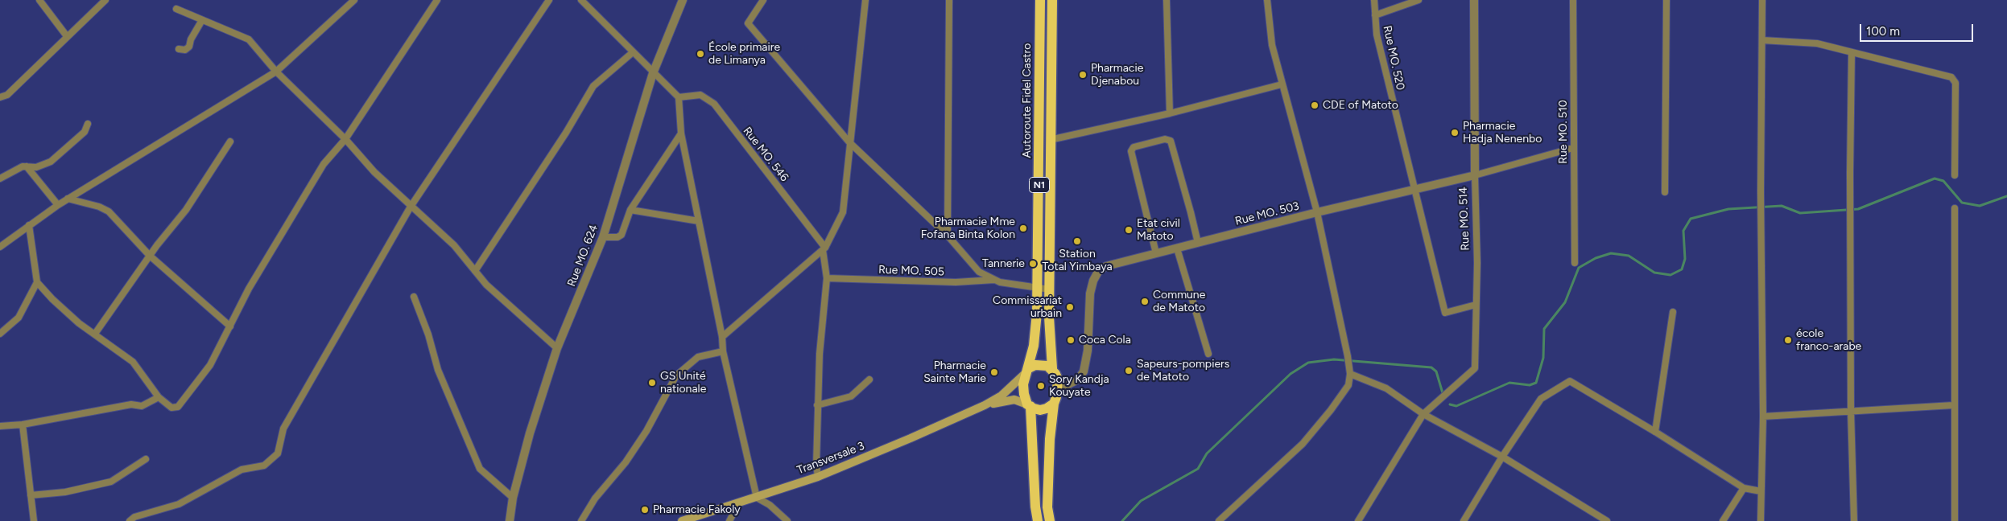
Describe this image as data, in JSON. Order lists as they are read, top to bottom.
{
  "streets": {
    "highway": ["Autoroute Fidel Castro", "N1"],
    "main road": ["Transversale 3"],
    "street": [
      "Rue MO. 520",
      "Rue MO. 510",
      "Rue MO. 546",
      "Rue MO. 503",
      "Rue MO. 514",
      "Rue MO. 624",
      "Rue MO. 505"
    ]
  },
  "crossings": [
    ["Rue MO. 520", "Rue MO. 503"],
    ["Rue MO. 520", "Rue MO. 514"],
    ["Autoroute Fidel Castro", "Rue MO. 503"],
    ["Autoroute Fidel Castro", "Transversale 3"],
    ["Rue MO. 510", "Rue MO. 503"],
    ["Rue MO. 503", "Rue MO. 514"],
    ["Rue MO. 503", "Transversale 3"]
  ],
  "places": [
    "École primaire de Limanya",
    "Pharmacie Djenabou",
    "CDE of Matoto",
    "Pharmacie Hadja Nenenbo",
    "Pharmacie Mme Fofana Binta Kolon",
    "Etat civil Matoto",
    "Station Total Yimbaya",
    "Tannerie",
    "Commune de Matoto",
    "Commissariat urbain",
    "Coca Cola",
    "école franco-arabe",
    "Sapeurs-pompiers de Matoto",
    "Pharmacie Sainte Marie",
    "GS Unité nationale",
    "Sory Kandja Kouyate",
    "Pharmacie Fakoly"
  ],
  "scale_bar": "100 m"
}
